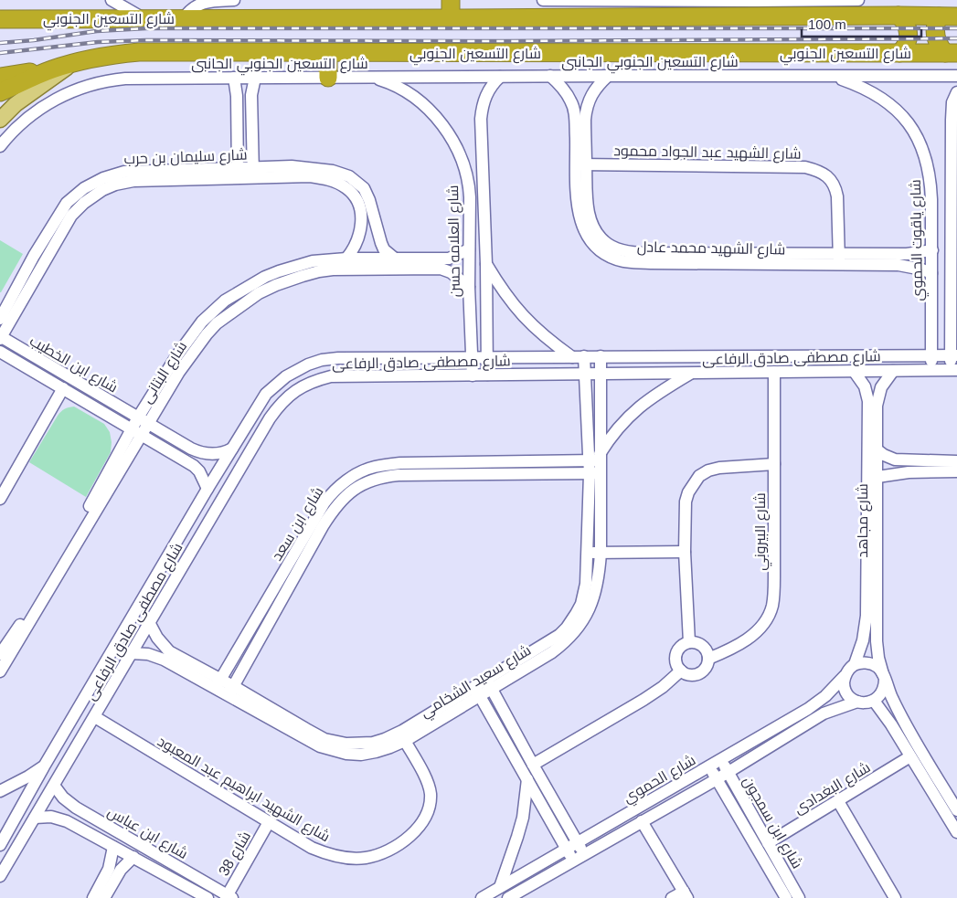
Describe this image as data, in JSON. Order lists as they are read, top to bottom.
{
  "streets": {
    "highway": ["شارع التسعين الجنوبي"],
    "street": [
      "شارع التسعين الجنوبي الجانبى",
      "شارع الشهيد عبد الجواد محمود",
      "شارع سليمان بن حرب",
      "شارع ياقوت الحموي",
      "شارع العلامه حسن",
      "شارع الشهيد محمد عادل",
      "شارع مصطفى صادق الرفاعى",
      "شارع ابن الخطيب",
      "شارع البتانى",
      "شارع مجاهد",
      "شارع ابن سعد",
      "شارع البيروني",
      "شارع سعيد الشخامي",
      "شارع الحموي",
      "شارع البغدادى",
      "شارع الشهيد ابراهيم عبد المعبود",
      "شارع ابن سمجون",
      "شارع ابن عباس",
      "شارع 38"
    ]
  },
  "crossings": [
    ["شارع التسعين الجنوبي الجانبى", "شارع ياقوت الحموي"],
    ["شارع التسعين الجنوبي الجانبى", "شارع العلامه حسن"],
    ["شارع التسعين الجنوبي الجانبى", "شارع الشهيد محمد عادل"],
    ["شارع الشهيد عبد الجواد محمود", "شارع الشهيد محمد عادل"],
    ["شارع سليمان بن حرب", "شارع ابن الخطيب"],
    ["شارع سليمان بن حرب", "شارع البتانى"],
    ["شارع ياقوت الحموي", "شارع الشهيد محمد عادل"],
    ["شارع ياقوت الحموي", "شارع مصطفى صادق الرفاعى"],
    ["شارع العلامه حسن", "شارع مصطفى صادق الرفاعى"],
    ["شارع العلامه حسن", "شارع البتانى"],
    ["شارع مصطفى صادق الرفاعى", "شارع ابن الخطيب"],
    ["شارع مصطفى صادق الرفاعى", "شارع مجاهد"],
    ["شارع مصطفى صادق الرفاعى", "شارع البيروني"],
    ["شارع مصطفى صادق الرفاعى", "شارع سعيد الشخامي"],
    ["شارع مصطفى صادق الرفاعى", "شارع الشهيد ابراهيم عبد المعبود"],
    ["شارع مصطفى صادق الرفاعى", "شارع ابن عباس"],
    ["شارع ابن الخطيب", "شارع البتانى"],
    ["شارع مجاهد", "شارع الحموي"],
    ["شارع ابن سعد", "شارع سعيد الشخامي"],
    ["شارع سعيد الشخامي", "شارع الشهيد ابراهيم عبد المعبود"],
    ["شارع الحموي", "شارع ابن سمجون"],
    ["شارع البغدادى", "شارع ابن سمجون"],
    ["شارع الشهيد ابراهيم عبد المعبود", "شارع 38"],
    ["شارع ابن عباس", "شارع 38"]
  ],
  "scale_bar": "100 m"
}
